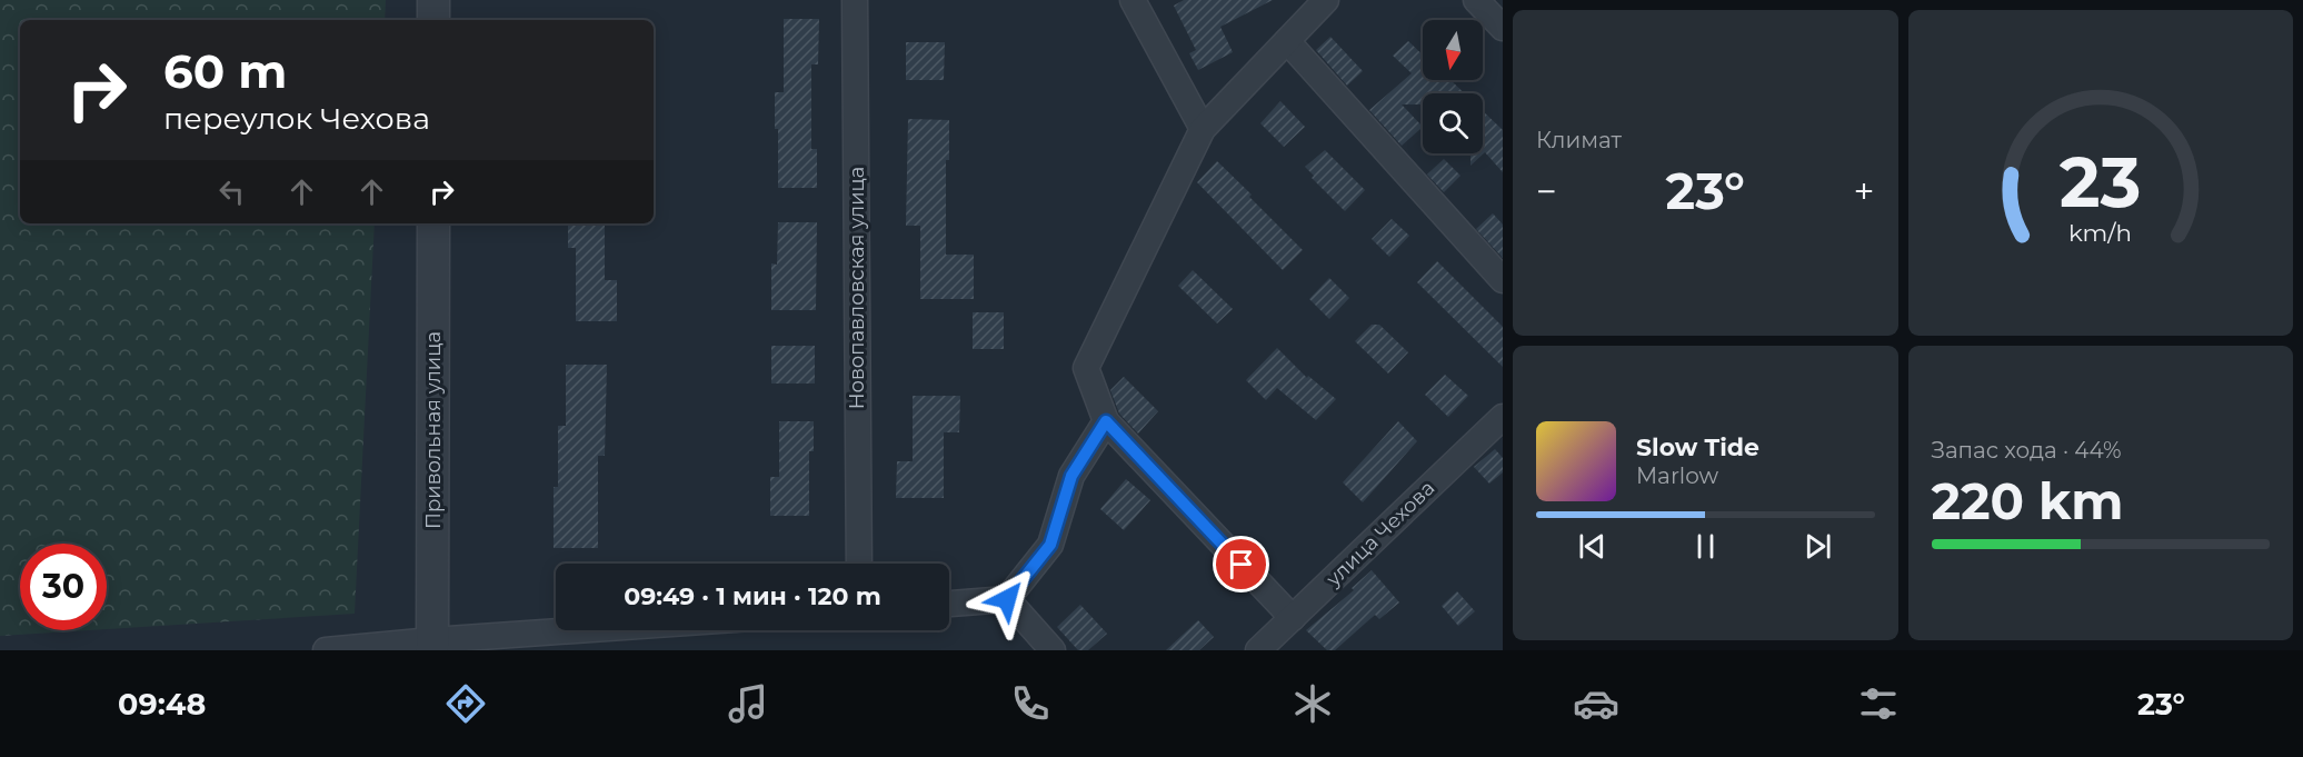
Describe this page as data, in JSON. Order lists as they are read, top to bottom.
{
  "streets": {
    "street": ["Новопавловская улица", "Привольная улица", "улица Чехова"]
  },
  "north": "bottom",
  "page": {
    "tile": [
      "Климат",
      ["Запас хода · 44%", "220 km"]
    ],
    "turn": ["60 m", "переулок Чехова"],
    "heat": ["−", "23°", "+"],
    "song": ["Slow Tide", "Marlow"],
    "limit": "30",
    "trip": "09:49 · 1 мин · 120 m",
    "tabs": ["09:48", "23°"],
    "gauge": ["23", "km/h"]
  }
}
